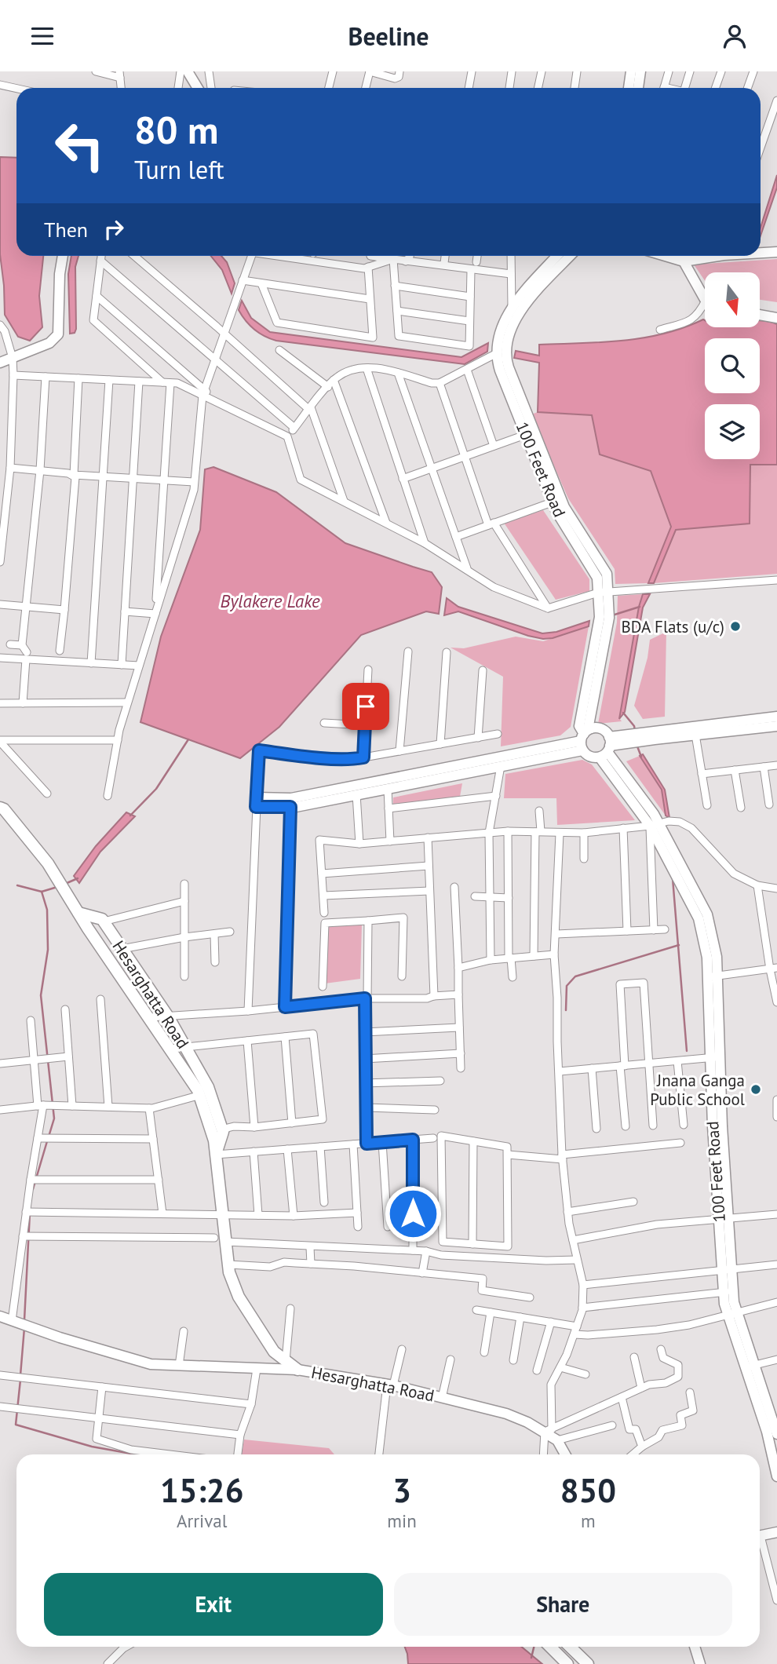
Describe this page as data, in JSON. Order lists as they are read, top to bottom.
{
  "streets": {
    "main road": ["100 Feet Road", "Hesarghatta Road"]
  },
  "water": ["Bylakere Lake"],
  "places": ["BDA Flats (u/c)", "Jnana Ganga Public School"],
  "north": "bottom",
  "page": {
    "header": "Beeline",
    "turn": ["80 m", "Turn left"],
    "then": "Then",
    "eta": [
      "15:26",
      "Arrival",
      "3",
      "min",
      "850",
      "m"
    ],
    "buttons": ["Exit", "Share"]
  }
}
